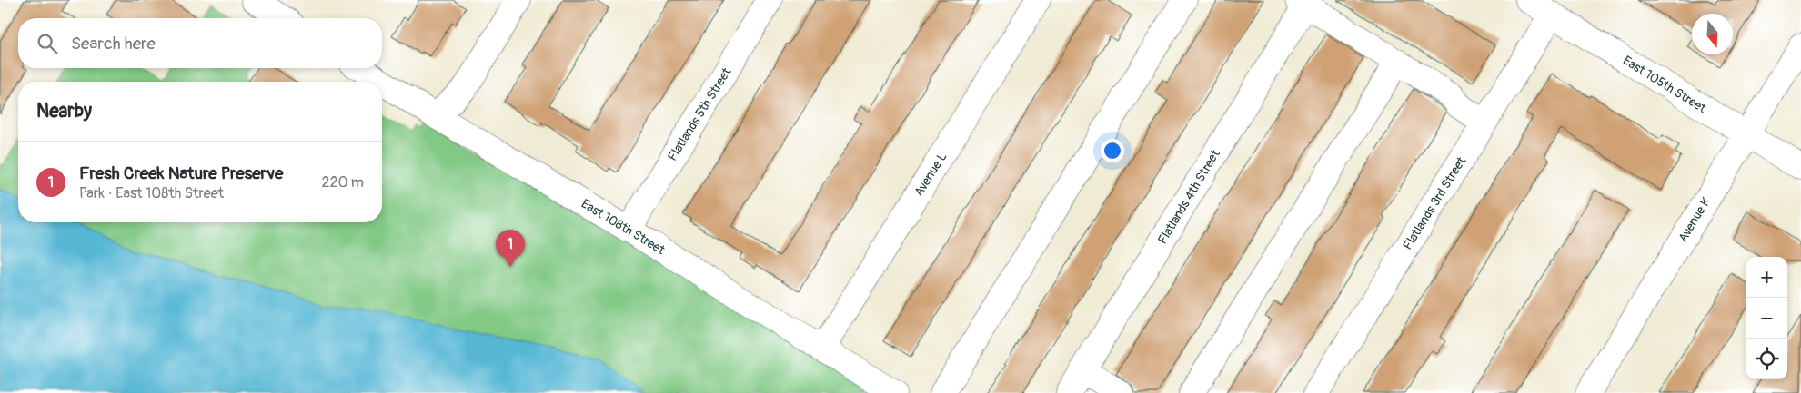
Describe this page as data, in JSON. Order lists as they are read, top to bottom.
{
  "streets": {
    "street": [
      "East 105th Street",
      "Flatlands 5th Street",
      "Avenue L",
      "Flatlands 4th Street",
      "Flatlands 3rd Street",
      "Avenue K",
      "East 108th Street"
    ]
  },
  "crossings": [
    ["East 105th Street", "Flatlands 3rd Street"],
    ["East 105th Street", "Avenue K"],
    ["Flatlands 5th Street", "East 108th Street"],
    ["Avenue L", "East 108th Street"]
  ],
  "north": "bottom",
  "page": {
    "search": "Search here",
    "heading": "Nearby",
    "list": [
      {
        "mark": "1",
        "name": "Fresh Creek Nature Preserve",
        "note": "Park · East 108th Street",
        "value": "220 m"
      }
    ],
    "pins": "1",
    "map_buttons": ["+", "−"]
  }
}
